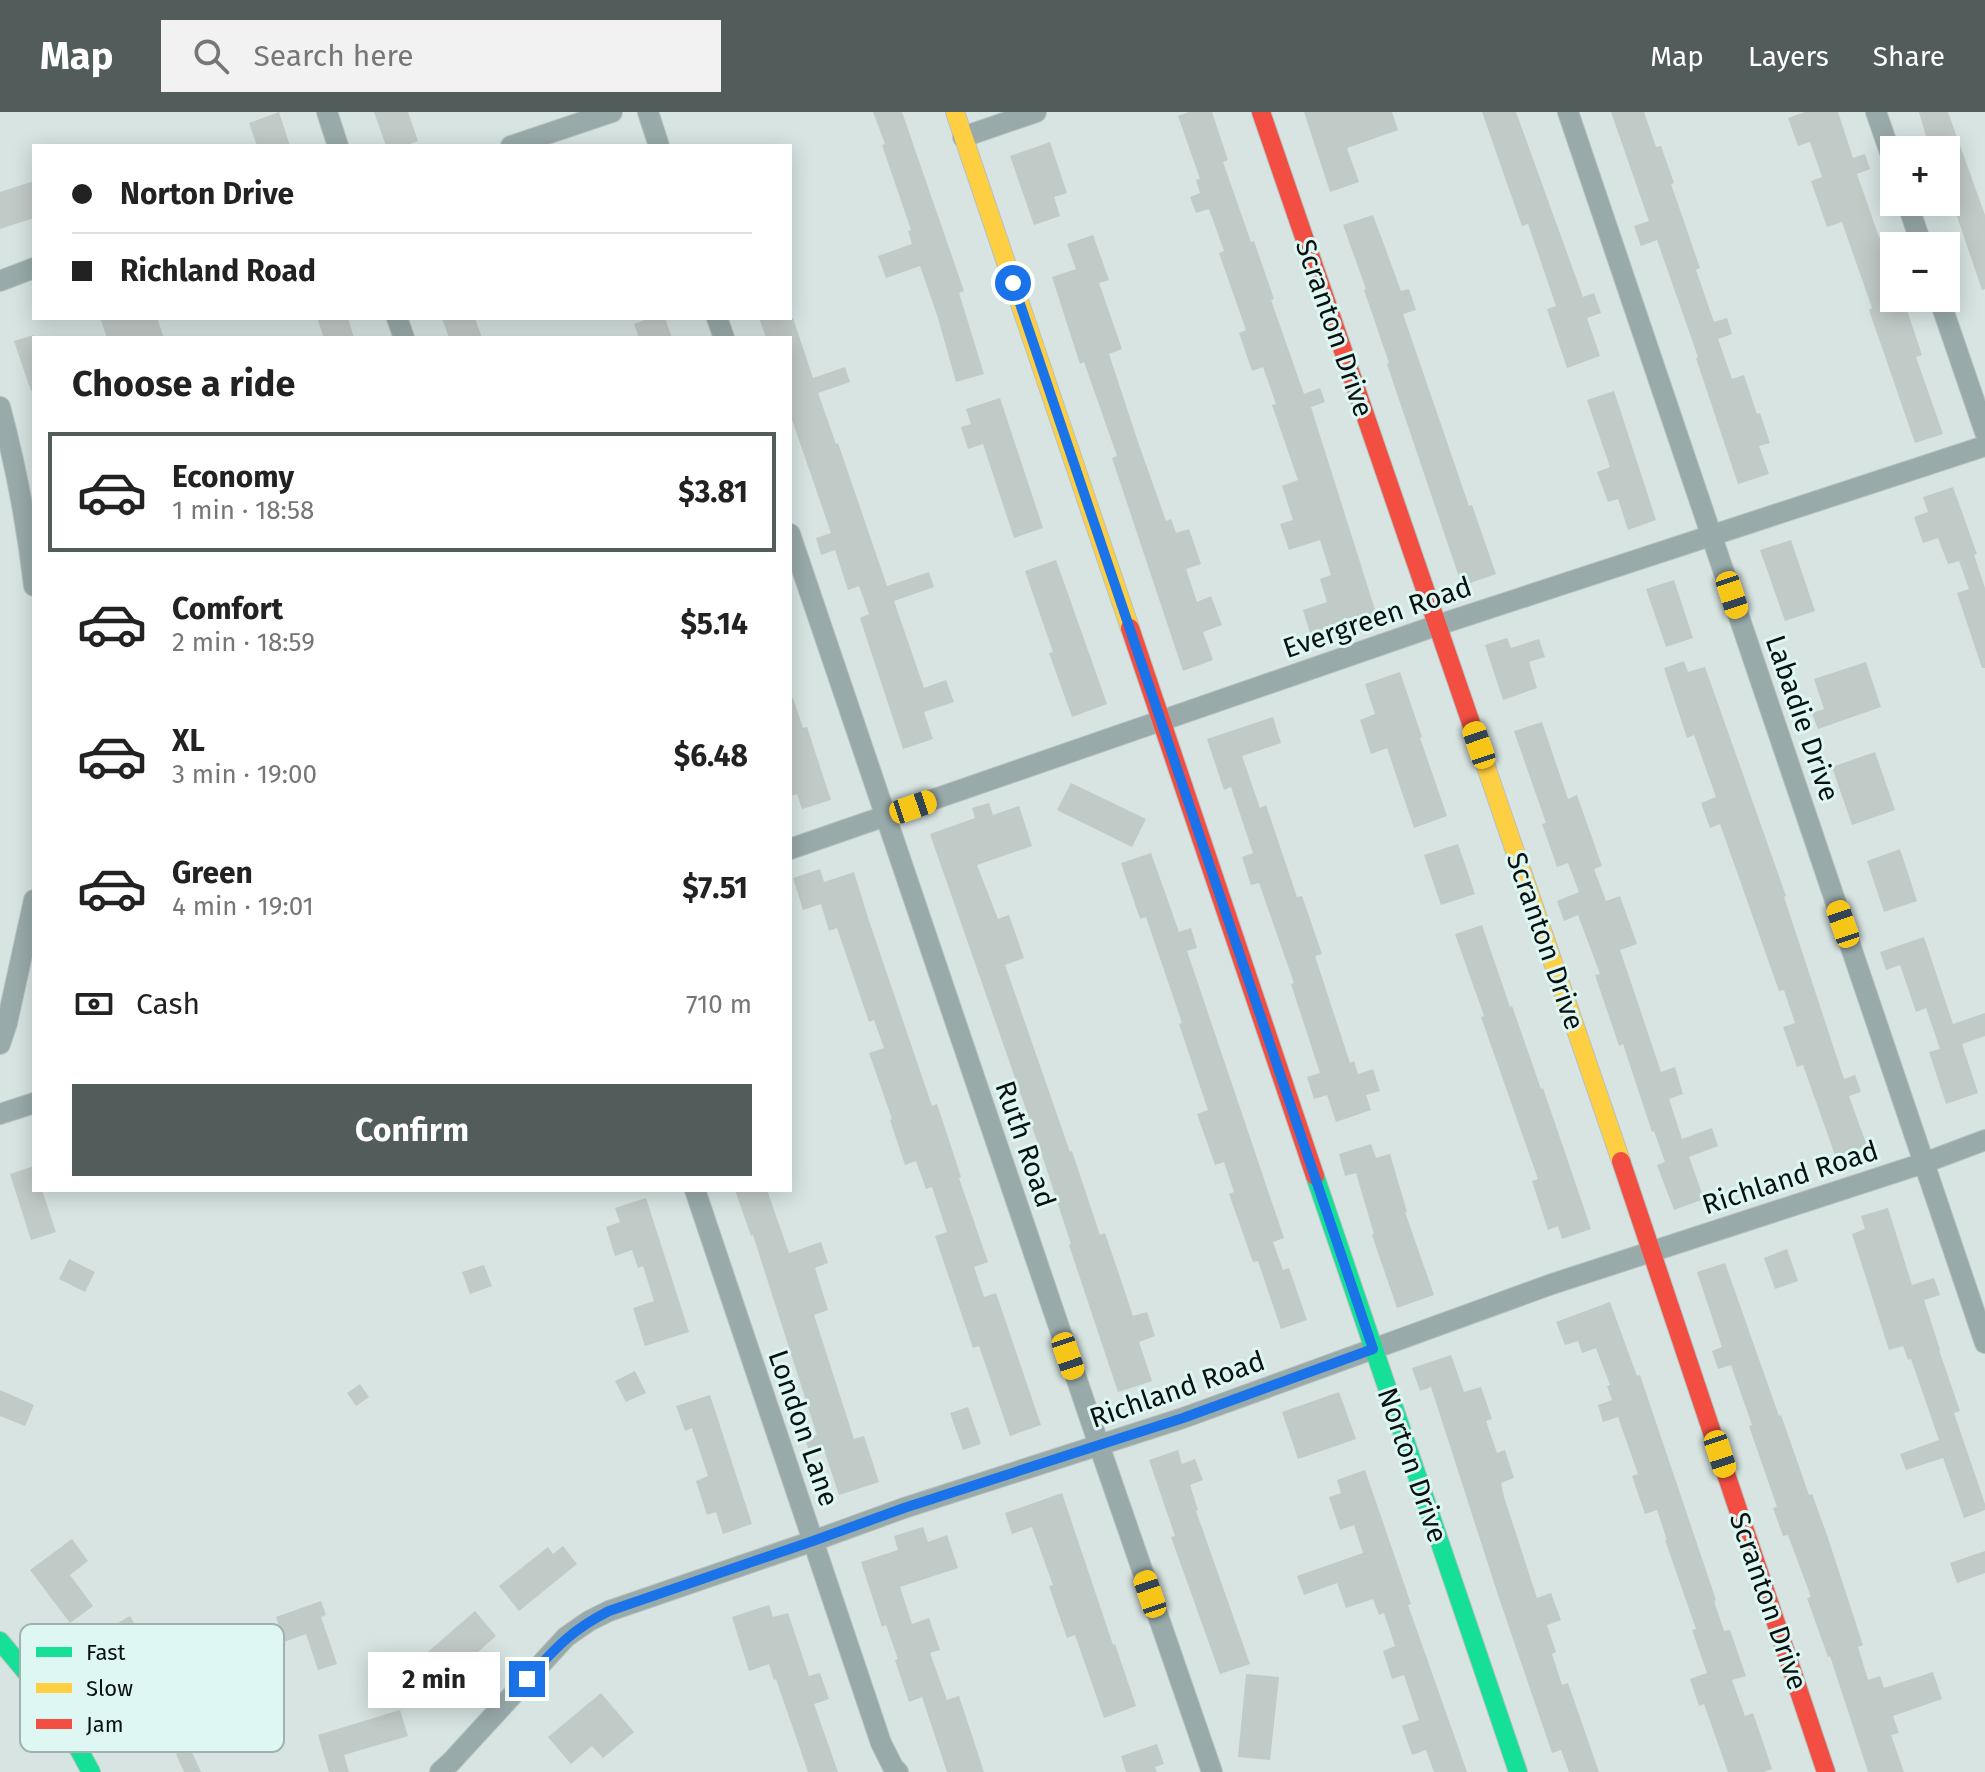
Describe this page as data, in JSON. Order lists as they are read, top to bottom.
{
  "streets": {
    "street": [
      "Scranton Drive",
      "Evergreen Road",
      "Labadie Drive",
      "Ruth Road",
      "Richland Road",
      "London Lane",
      "Norton Drive"
    ]
  },
  "crossings": [
    ["Scranton Drive", "Evergreen Road"],
    ["Scranton Drive", "Richland Road"],
    ["Evergreen Road", "Labadie Drive"],
    ["Evergreen Road", "Ruth Road"],
    ["Evergreen Road", "Norton Drive"],
    ["Labadie Drive", "Richland Road"],
    ["Ruth Road", "Richland Road"],
    ["Richland Road", "London Lane"],
    ["Richland Road", "Norton Drive"]
  ],
  "legend": ["Fast", "Slow", "Jam"],
  "page": {
    "header": "Map",
    "search": "Search here",
    "nav": ["Map", "Layers", "Share"],
    "map_buttons": ["+", "−"],
    "banner": ["Norton Drive", "Richland Road"],
    "heading": "Choose a ride",
    "list": [
      {
        "name": "Economy",
        "note": "1 min · 18:58",
        "value": "$3.81"
      },
      {
        "name": "Comfort",
        "note": "2 min · 18:59",
        "value": "$5.14"
      },
      {
        "name": "XL",
        "note": "3 min · 19:00",
        "value": "$6.48"
      },
      {
        "name": "Green",
        "note": "4 min · 19:01",
        "value": "$7.51"
      }
    ],
    "pay": ["Cash", "710 m"],
    "buttons": "Confirm",
    "bubble": "2 min"
  }
}
